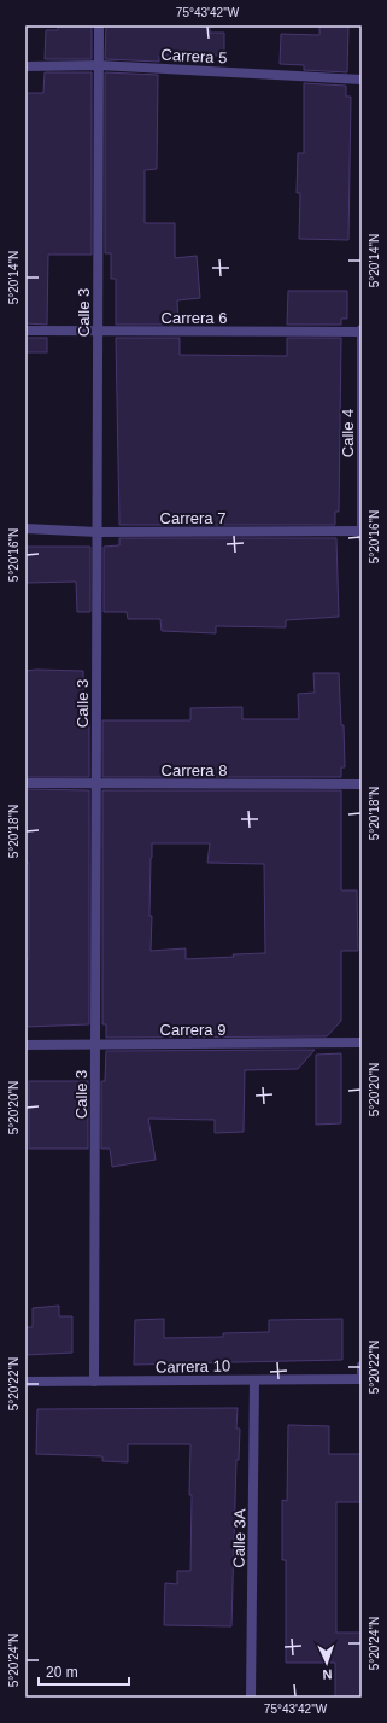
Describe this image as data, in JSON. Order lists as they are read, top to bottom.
{
  "streets": {
    "street": [
      "Carrera 5",
      "Calle 3",
      "Carrera 6",
      "Calle 4",
      "Carrera 7",
      "Carrera 8",
      "Carrera 9",
      "Carrera 10",
      "Calle 3A"
    ]
  },
  "crossings": [
    ["Carrera 5", "Calle 3"],
    ["Calle 3", "Carrera 6"],
    ["Calle 3", "Carrera 7"],
    ["Calle 3", "Carrera 8"],
    ["Calle 3", "Carrera 9"],
    ["Calle 3", "Carrera 10"],
    ["Carrera 6", "Calle 4"],
    ["Calle 4", "Carrera 7"],
    ["Carrera 10", "Calle 3A"]
  ],
  "scale_bar": "20 m",
  "north": "bottom",
  "coordinates": [
    "75°43'42\"W",
    "5°20'14\"N",
    "5°20'16\"N",
    "5°20'18\"N",
    "5°20'20\"N",
    "5°20'22\"N",
    "5°20'24\"N"
  ]
}
